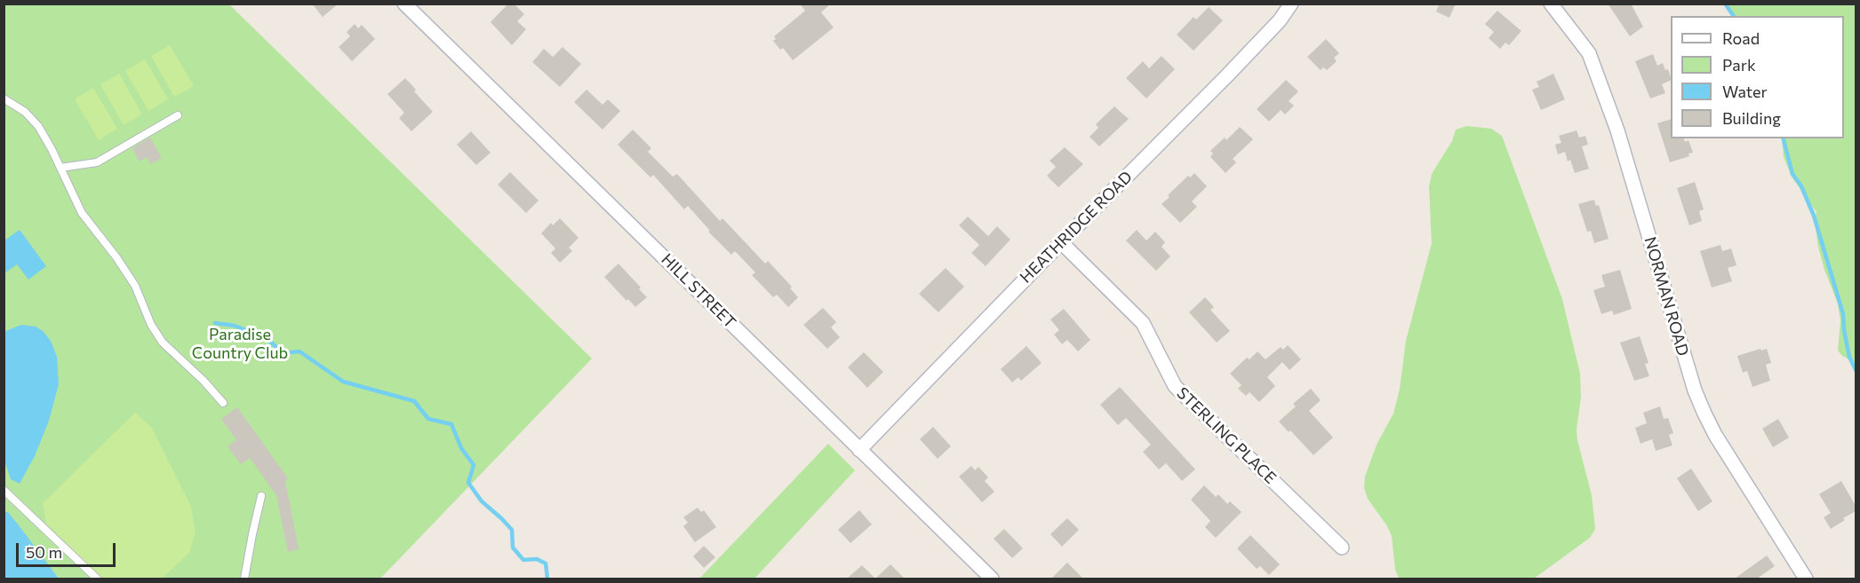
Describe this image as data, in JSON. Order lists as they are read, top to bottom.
{
  "streets": {
    "street": [
      "HEATHRIDGE ROAD",
      "HILL STREET",
      "NORMAN ROAD",
      "STERLING PLACE"
    ]
  },
  "crossings": [
    ["HEATHRIDGE ROAD", "HILL STREET"],
    ["HEATHRIDGE ROAD", "STERLING PLACE"]
  ],
  "parks": ["Paradise Country Club"],
  "legend": [
    "Road",
    "Park",
    "Water",
    "Building"
  ],
  "scale_bar": "50 m"
}
